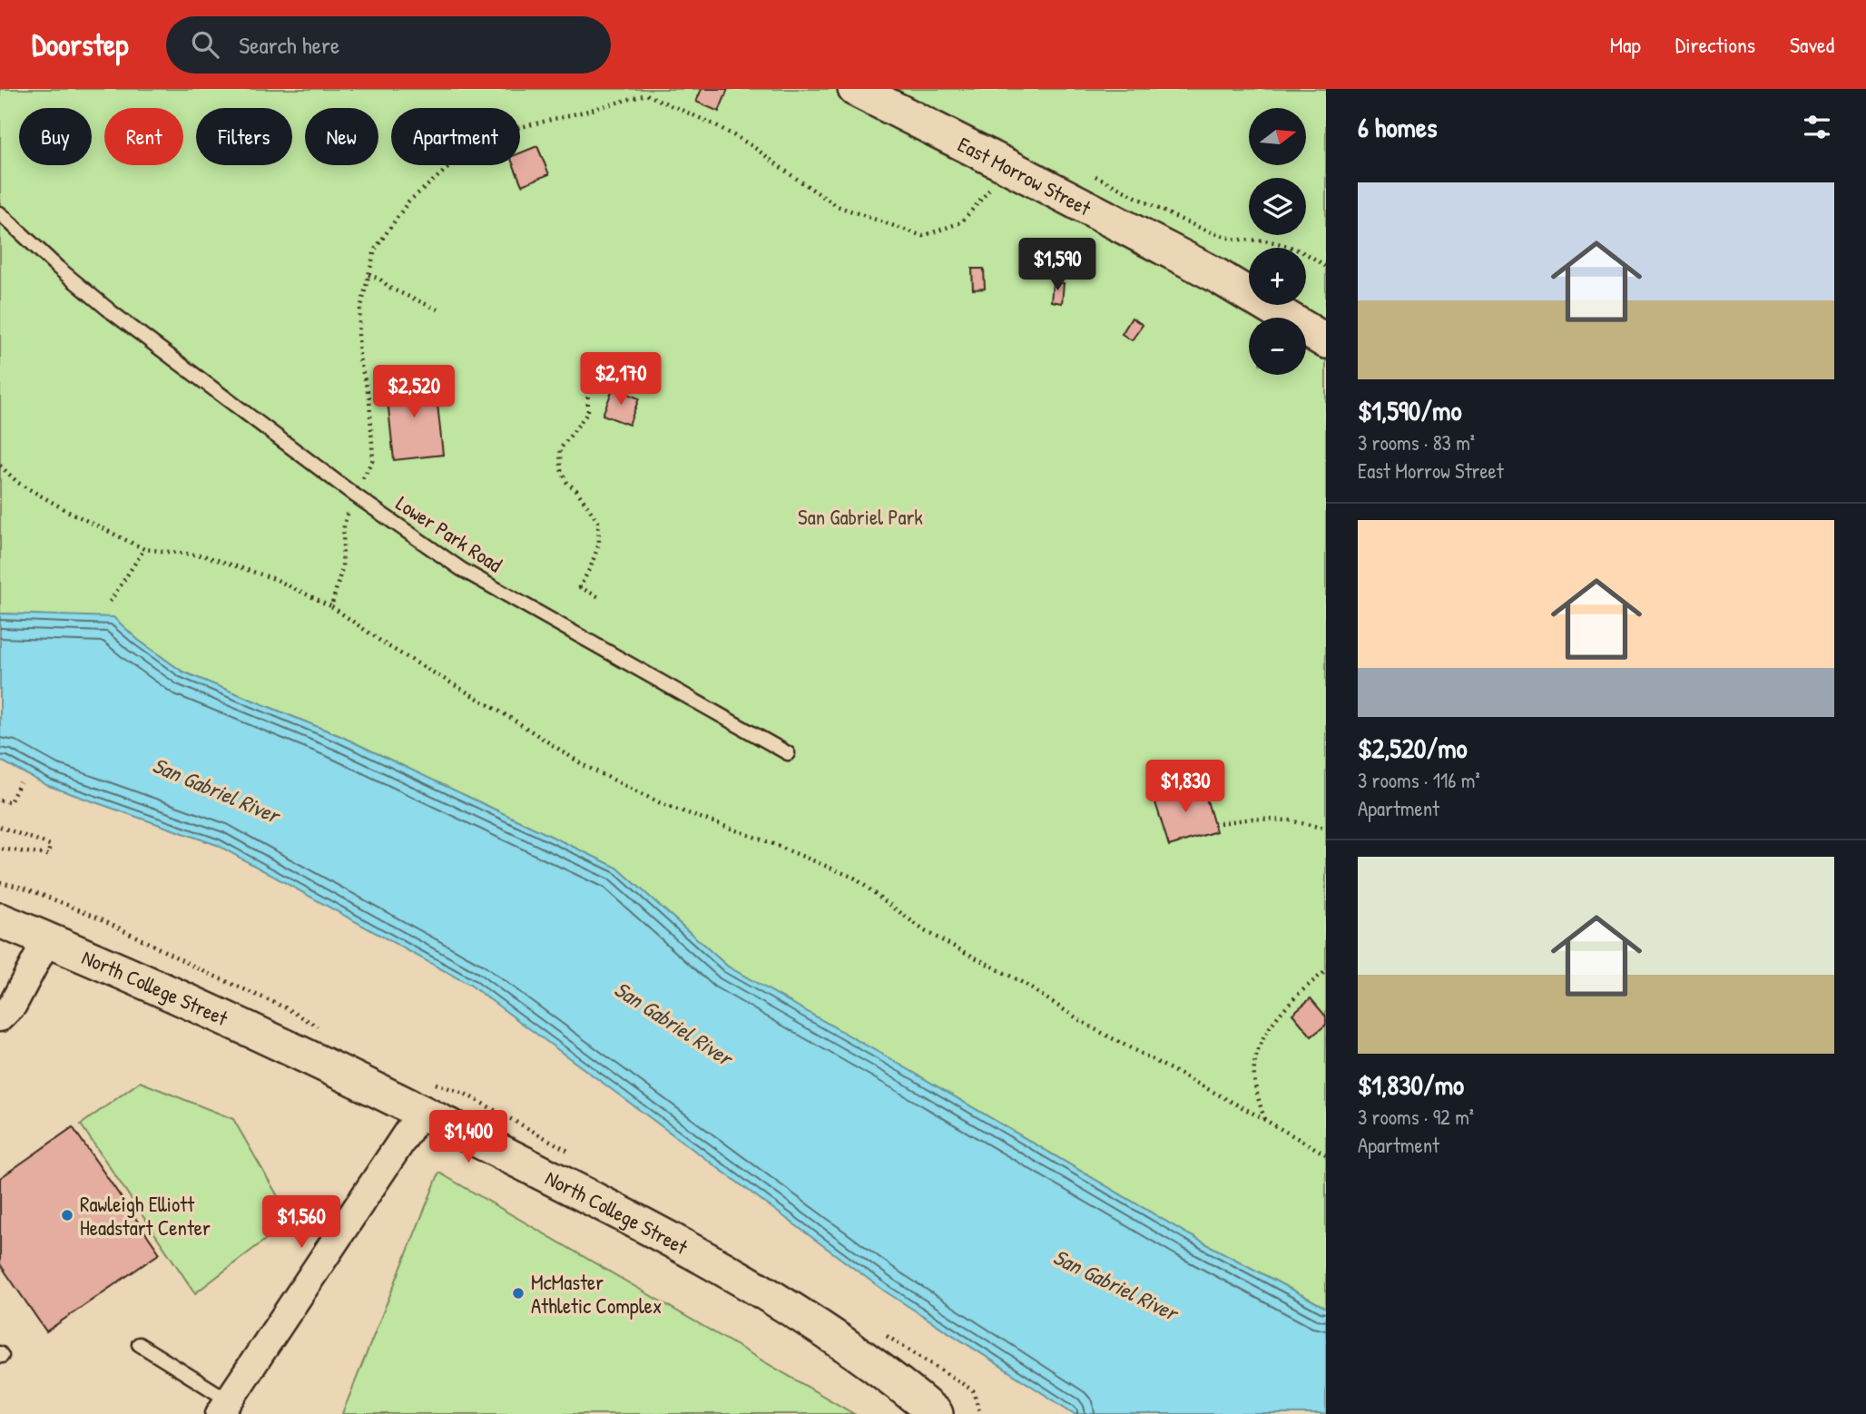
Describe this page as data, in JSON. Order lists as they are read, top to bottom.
{
  "streets": {
    "street": ["East Morrow Street", "North College Street"],
    "lane": ["Lower Park Road"]
  },
  "water": ["San Gabriel River"],
  "parks": ["San Gabriel Park"],
  "places": ["Rawleigh Elliott Headstart Center", "McMaster Athletic Complex"],
  "north": "right",
  "page": {
    "header": "Doorstep",
    "search": "Search here",
    "nav": ["Map", "Directions", "Saved"],
    "heading": "6 homes",
    "map_buttons": ["+", "−"],
    "chip": [
      "Buy",
      "Rent",
      "Filters",
      "New",
      "Apartment"
    ],
    "list": [
      {
        "name": "$1,590/mo",
        "note": "3 rooms · 83 m² · East Morrow Street"
      },
      {
        "name": "$2,520/mo",
        "note": "3 rooms · 116 m² · Apartment"
      },
      {
        "name": "$1,830/mo",
        "note": "3 rooms · 92 m² · Apartment"
      }
    ],
    "price": [
      "$1,590",
      "$2,170",
      "$2,520",
      "$1,830",
      "$1,400",
      "$1,560"
    ]
  }
}
